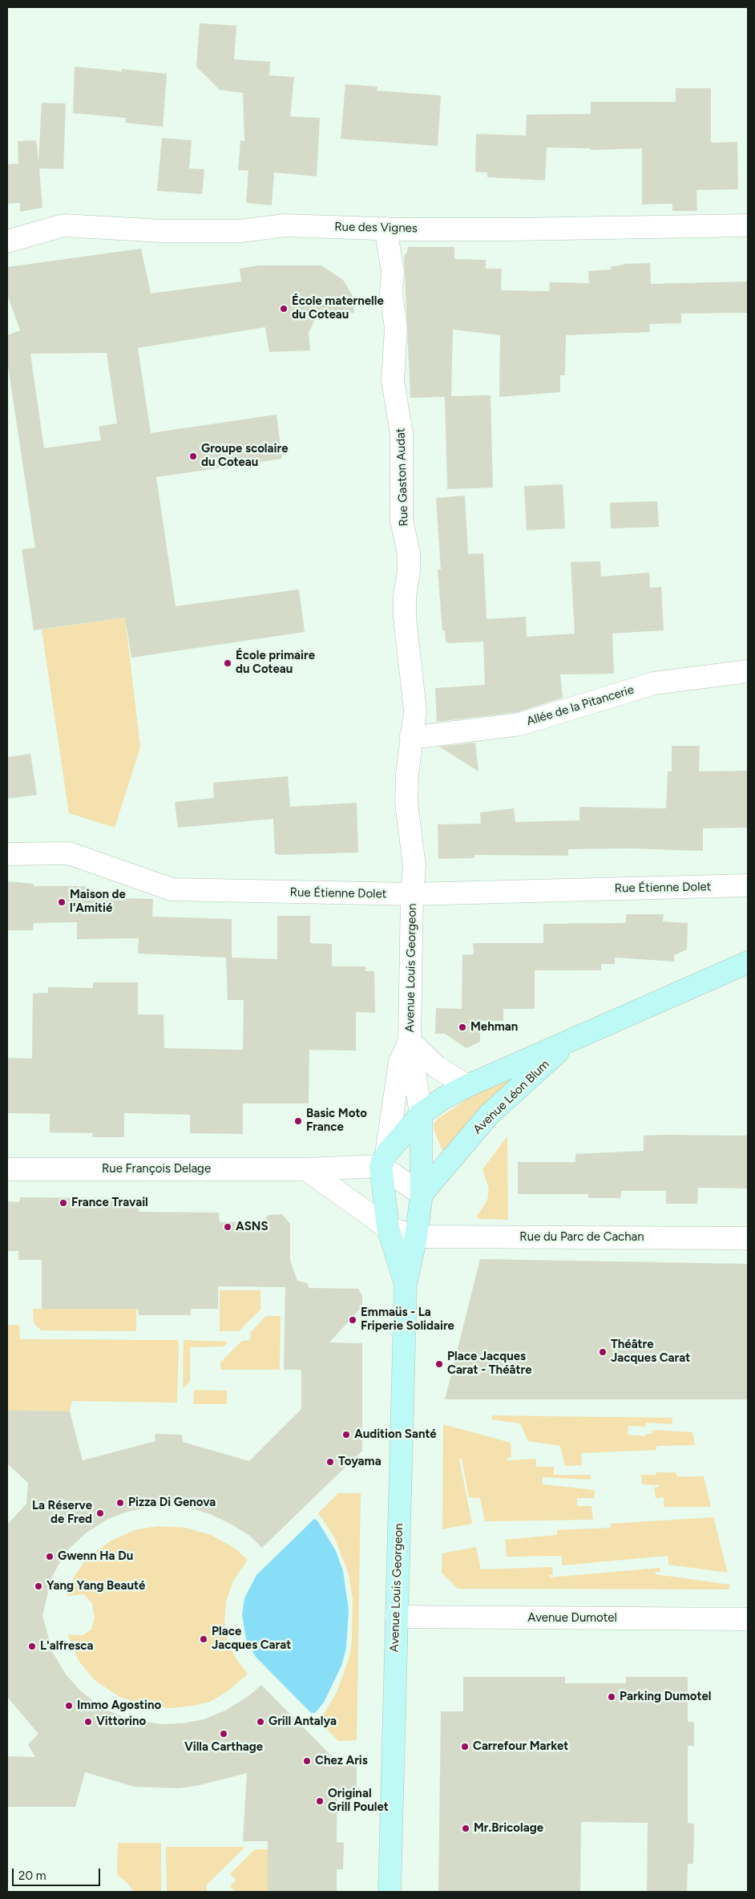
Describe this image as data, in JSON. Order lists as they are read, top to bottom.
{
  "streets": {
    "main road": ["Avenue Louis Georgeon", "Avenue Léon Blum"],
    "street": [
      "Rue des Vignes",
      "Rue Gaston Audat",
      "Allée de la Pitancerie",
      "Rue Étienne Dolet",
      "Rue François Delage",
      "Rue du Parc de Cachan",
      "Avenue Dumotel"
    ]
  },
  "crossings": [
    ["Rue des Vignes", "Rue Gaston Audat"],
    ["Rue Gaston Audat", "Allée de la Pitancerie"],
    ["Rue Gaston Audat", "Rue Étienne Dolet"],
    ["Rue Gaston Audat", "Avenue Louis Georgeon"],
    ["Rue Étienne Dolet", "Avenue Louis Georgeon"],
    ["Avenue Louis Georgeon", "Avenue Léon Blum"],
    ["Avenue Louis Georgeon", "Rue François Delage"],
    ["Avenue Louis Georgeon", "Rue du Parc de Cachan"],
    ["Avenue Louis Georgeon", "Avenue Dumotel"]
  ],
  "places": [
    "École maternelle du Coteau",
    "Groupe scolaire du Coteau",
    "École primaire du Coteau",
    "Maison de l'Amitié",
    "Mehman",
    "Basic Moto France",
    "France Travail",
    "ASNS",
    "Emmaüs - La Friperie Solidaire",
    "Théâtre Jacques Carat",
    "Place Jacques Carat - Théâtre",
    "Audition Santé",
    "Toyama",
    "Pizza Di Genova",
    "La Réserve de Fred",
    "Gwenn Ha Du",
    "Yang Yang Beauté",
    "Place Jacques Carat",
    "L'alfresca",
    "Parking Dumotel",
    "Immo Agostino",
    "Vittorino",
    "Grill Antalya",
    "Villa Carthage",
    "Carrefour Market",
    "Chez Aris",
    "Original Grill Poulet",
    "Mr.Bricolage"
  ],
  "scale_bar": "20 m"
}
